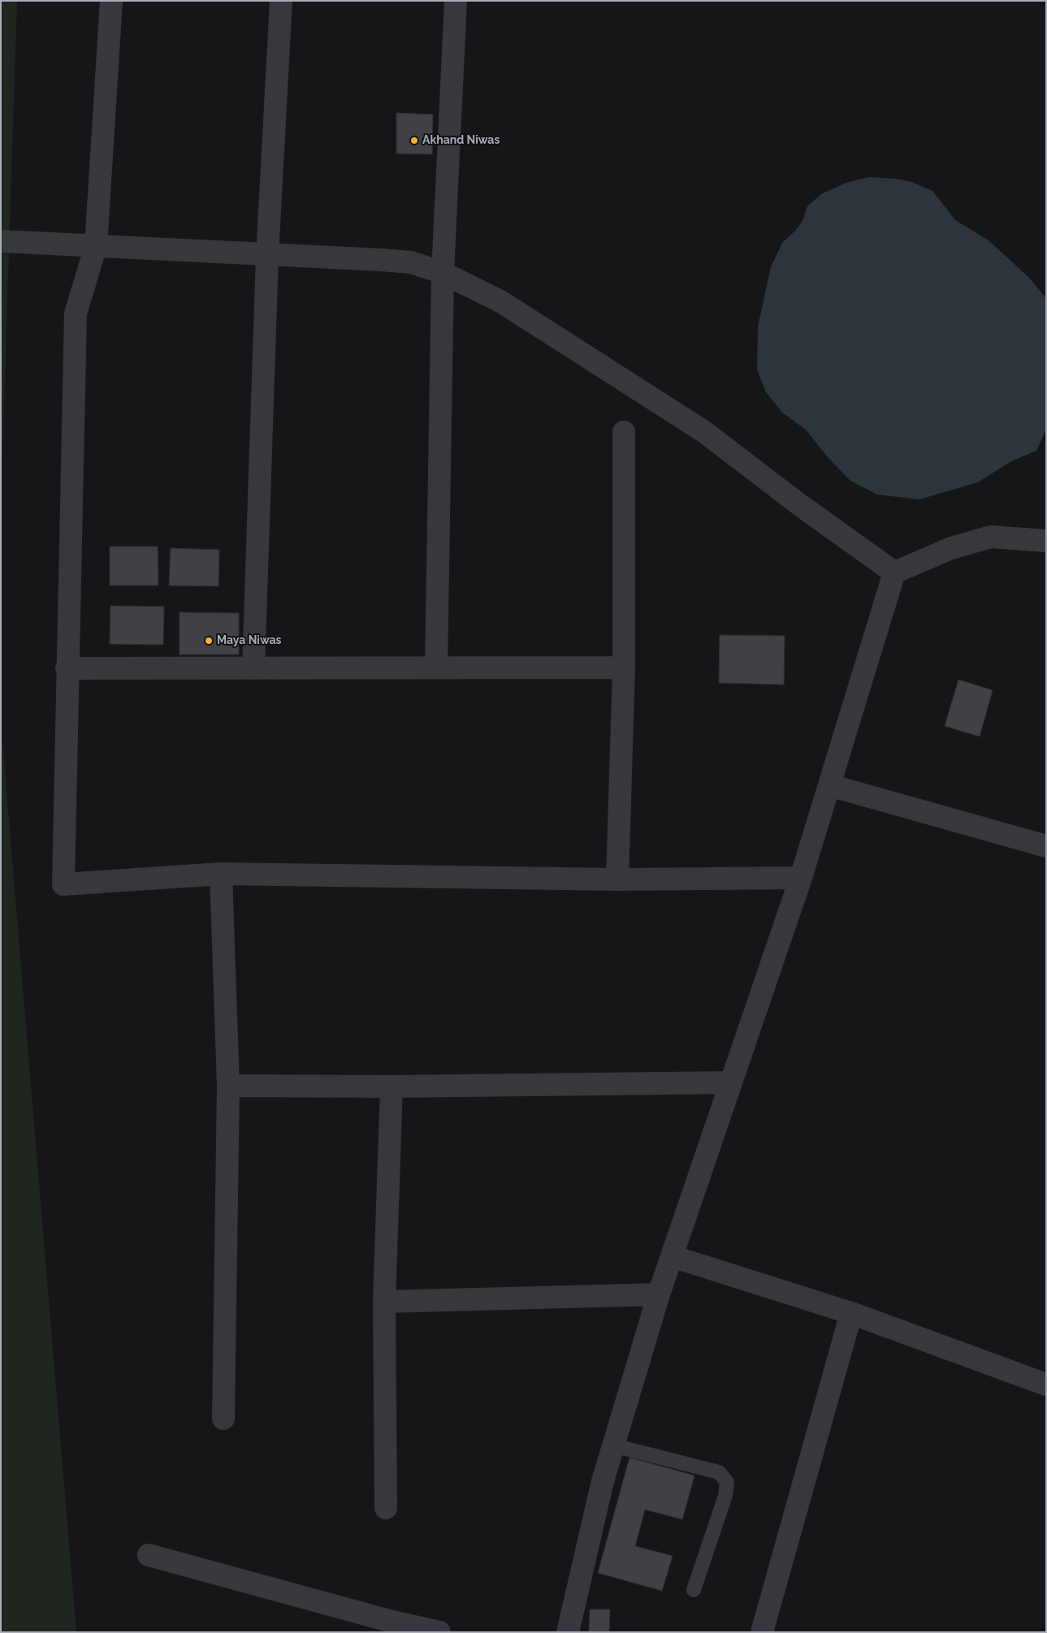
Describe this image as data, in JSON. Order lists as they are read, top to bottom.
{
  "places": ["Akhand Niwas", "Maya Niwas"]
}
